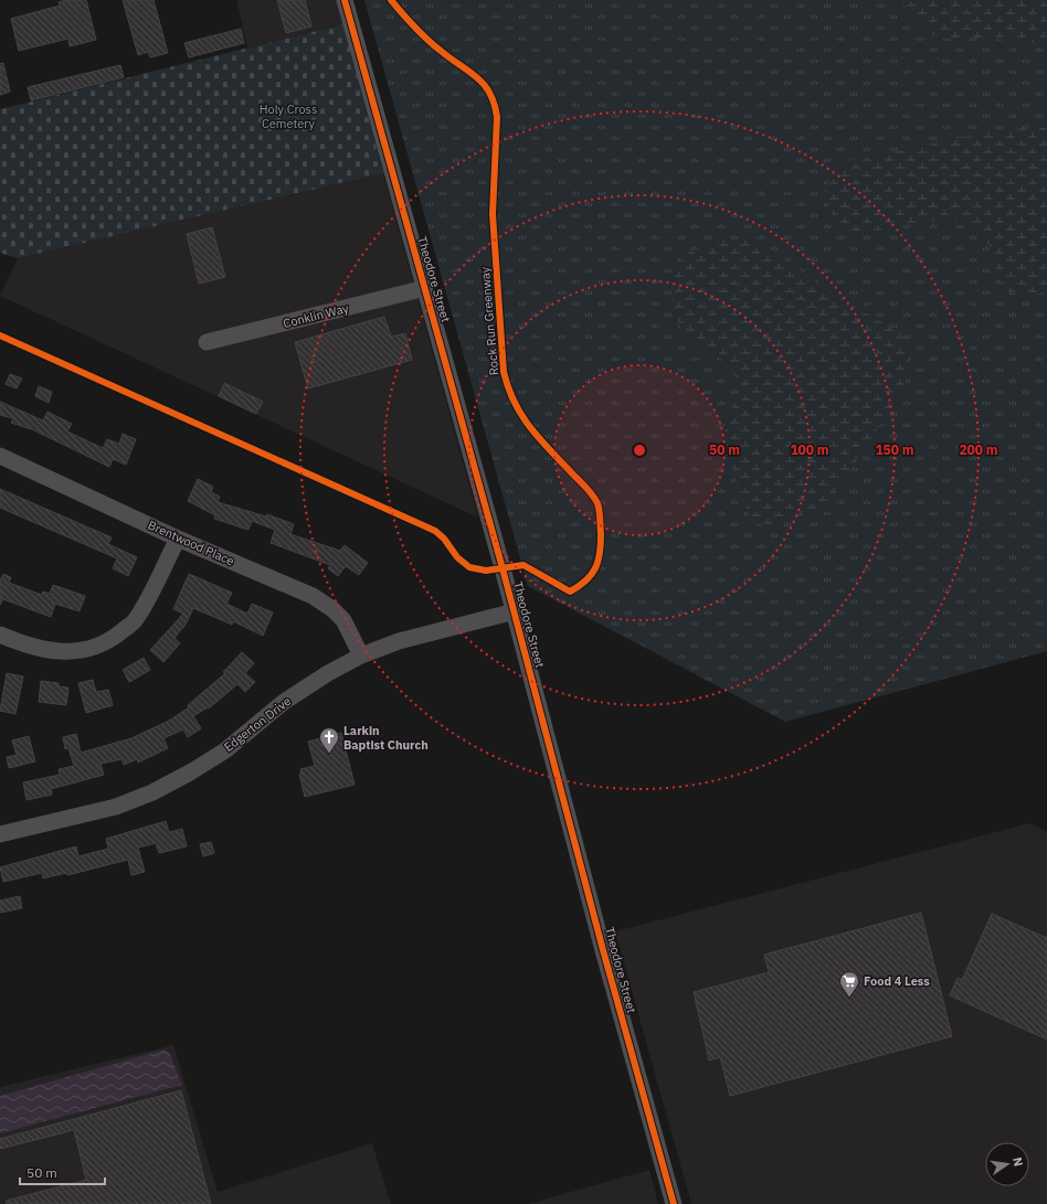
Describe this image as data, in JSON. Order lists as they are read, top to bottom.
{
  "streets": {
    "street": [
      "Theodore Street",
      "Conklin Way",
      "Brentwood Place",
      "Edgerton Drive"
    ],
    "cycle path": ["Rock Run Greenway"]
  },
  "crossings": [
    ["Theodore Street", "Conklin Way"],
    ["Theodore Street", "Edgerton Drive"],
    ["Brentwood Place", "Edgerton Drive"]
  ],
  "parks": ["Holy Cross Cemetery"],
  "places": {
    "church": ["Larkin Baptist Church"],
    "supermarket": ["Food 4 Less"]
  },
  "scale_bar": "50 m",
  "north": "right",
  "rings": [
    "50 m",
    "100 m",
    "150 m",
    "200 m"
  ]
}
